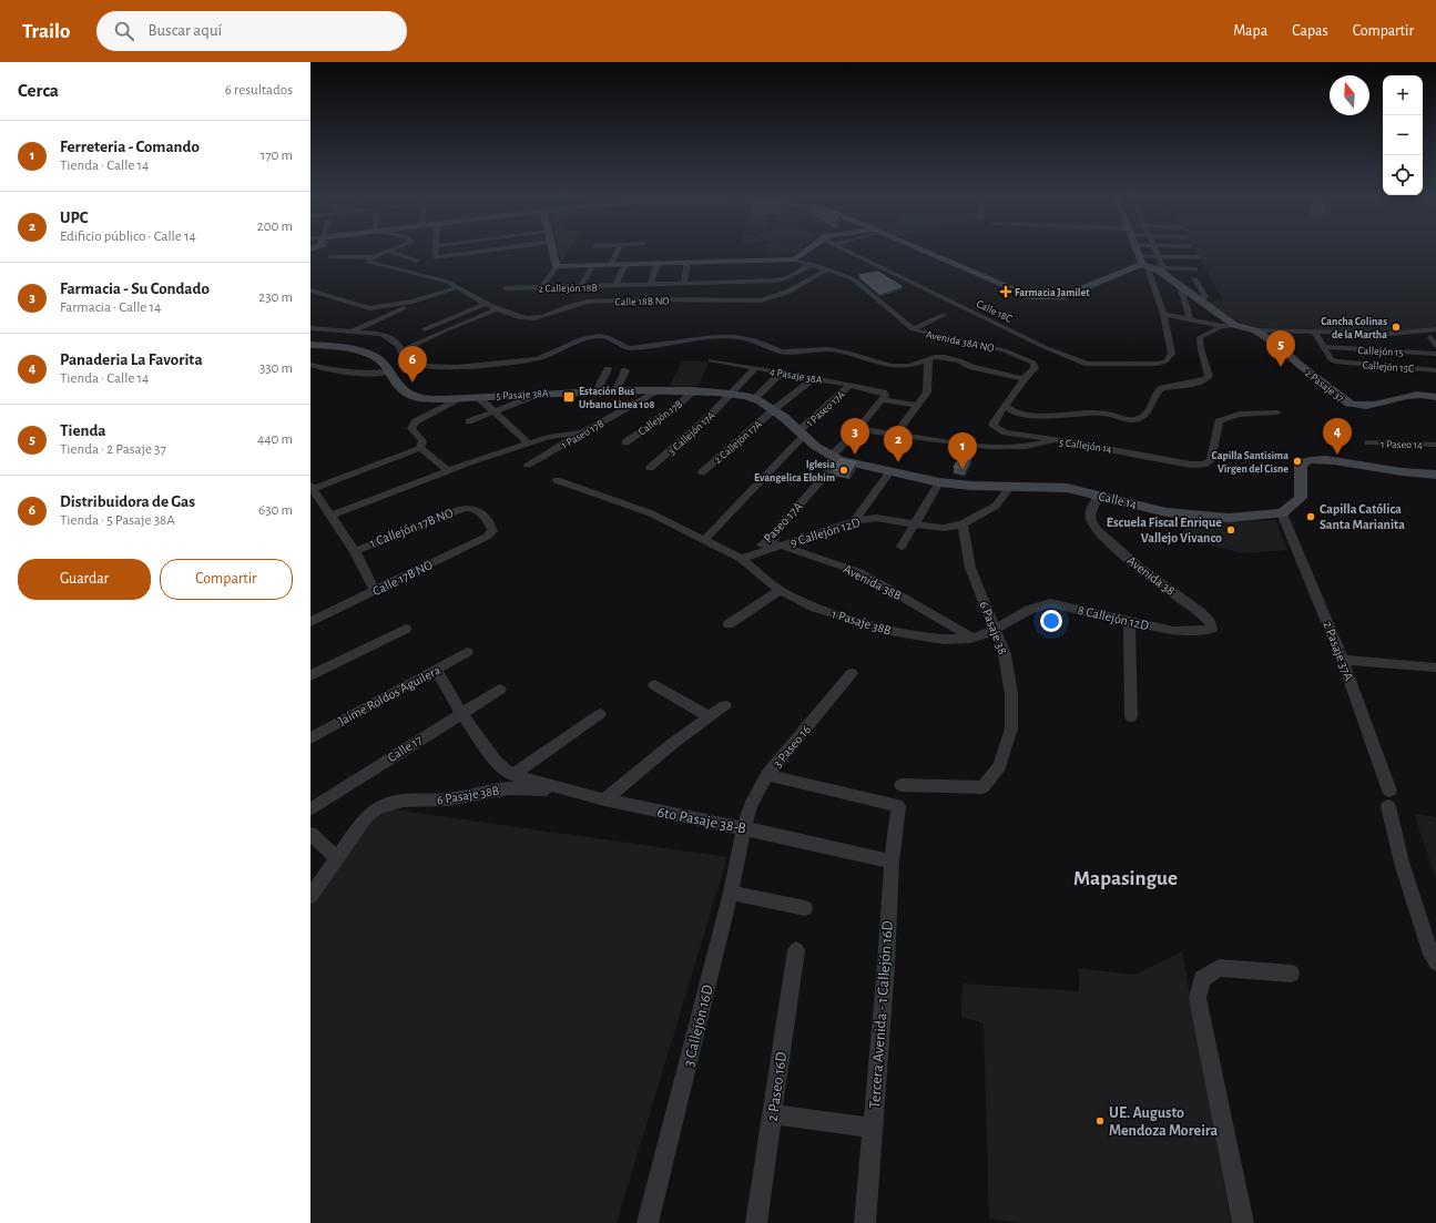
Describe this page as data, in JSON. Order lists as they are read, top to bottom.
{
  "streets": {
    "street": [
      "2 Callejón 18B",
      "Calle 18B NO",
      "Calle 18C",
      "Avenida 38A NO",
      "Callejón 15",
      "Callejón 15C",
      "4 Pasaje 38A",
      "2 Pasaje 37",
      "5 Pasaje 38A",
      "1 Paseo 17A",
      "Callejón 17B",
      "3 Callejón 17A",
      "1 Paseo 17B",
      "2 Callejón 17A",
      "1 Paseo 14",
      "5 Callejón 14",
      "Calle 14",
      "Paseo 17A",
      "1 Callejón 17B NO",
      "9 Callejón 12D",
      "Avenida 38",
      "Calle 17B NO",
      "Avenida 38B",
      "8 Callejón 12D",
      "1 Pasaje 38B",
      "6 Pasaje 38",
      "2 Pasaje 37A",
      "Jaime Roldos Aguilera",
      "3 Paseo 16",
      "Calle 17",
      "6 Pasaje 38B",
      "6to Pasaje 38-B",
      "Tercera Avenida - 1 Callejón 16D",
      "3 Callejón 16D",
      "2 Paseo 16D"
    ]
  },
  "crossings": [
    ["Calle 18B NO", "Avenida 38A NO"],
    ["Avenida 38A NO", "5 Callejón 14"],
    ["Callejón 15", "Callejón 15C"],
    ["4 Pasaje 38A", "1 Paseo 17A"],
    ["4 Pasaje 38A", "3 Callejón 17A"],
    ["4 Pasaje 38A", "2 Callejón 17A"],
    ["4 Pasaje 38A", "Paseo 17A"],
    ["5 Pasaje 38A", "1 Paseo 17A"],
    ["5 Pasaje 38A", "Callejón 17B"],
    ["5 Pasaje 38A", "3 Callejón 17A"],
    ["5 Pasaje 38A", "1 Paseo 17B"],
    ["5 Pasaje 38A", "2 Callejón 17A"],
    ["5 Pasaje 38A", "Calle 14"],
    ["5 Pasaje 38A", "Paseo 17A"],
    ["Calle 14", "Paseo 17A"],
    ["Calle 14", "Avenida 38"],
    ["Calle 14", "2 Pasaje 37A"],
    ["Paseo 17A", "9 Callejón 12D"],
    ["Paseo 17A", "Avenida 38B"],
    ["Paseo 17A", "1 Pasaje 38B"],
    ["1 Callejón 17B NO", "Calle 17B NO"],
    ["9 Callejón 12D", "Avenida 38B"],
    ["9 Callejón 12D", "1 Pasaje 38B"],
    ["9 Callejón 12D", "6 Pasaje 38"],
    ["Avenida 38", "8 Callejón 12D"],
    ["Avenida 38B", "1 Pasaje 38B"],
    ["8 Callejón 12D", "1 Pasaje 38B"],
    ["8 Callejón 12D", "6 Pasaje 38"],
    ["1 Pasaje 38B", "6 Pasaje 38"],
    ["3 Paseo 16", "6to Pasaje 38-B"],
    ["3 Paseo 16", "Tercera Avenida - 1 Callejón 16D"],
    ["3 Paseo 16", "3 Callejón 16D"],
    ["6 Pasaje 38B", "6to Pasaje 38-B"],
    ["6to Pasaje 38-B", "Tercera Avenida - 1 Callejón 16D"],
    ["6to Pasaje 38-B", "3 Callejón 16D"]
  ],
  "districts": ["Mapasingue"],
  "places": {
    "health": ["Farmacia Jamilet"],
    "other": [
      "Cancha Colinas de la Martha",
      "Capilla Santisima Virgen del Cisne",
      "Iglesia Evangelica Elohim",
      "Capilla Católica Santa Marianita",
      "Escuela Fiscal Enrique Vallejo Vivanco",
      "UE. Augusto Mendoza Moreira"
    ],
    "transit": ["Estación Bus Urbano Linea 108"]
  },
  "north": "top",
  "page": {
    "header": "Trailo",
    "search": "Buscar aquí",
    "nav": ["Mapa", "Capas", "Compartir"],
    "heading": ["Cerca", "6 resultados"],
    "map_buttons": ["+", "−"],
    "list": [
      {
        "mark": "1",
        "name": "Ferreteria - Comando",
        "note": "Tienda · Calle 14",
        "value": "170 m"
      },
      {
        "mark": "2",
        "name": "UPC",
        "note": "Edificio público · Calle 14",
        "value": "200 m"
      },
      {
        "mark": "3",
        "name": "Farmacia - Su Condado",
        "note": "Farmacia · Calle 14",
        "value": "230 m"
      },
      {
        "mark": "4",
        "name": "Panaderia La Favorita",
        "note": "Tienda · Calle 14",
        "value": "330 m"
      },
      {
        "mark": "5",
        "name": "Tienda",
        "note": "Tienda · 2 Pasaje 37",
        "value": "440 m"
      },
      {
        "mark": "6",
        "name": "Distribuidora de Gas",
        "note": "Tienda · 5 Pasaje 38A",
        "value": "630 m"
      }
    ],
    "pins": [
      "5",
      "6",
      "3",
      "4",
      "2",
      "1"
    ],
    "buttons": ["Guardar", "Compartir"]
  }
}
